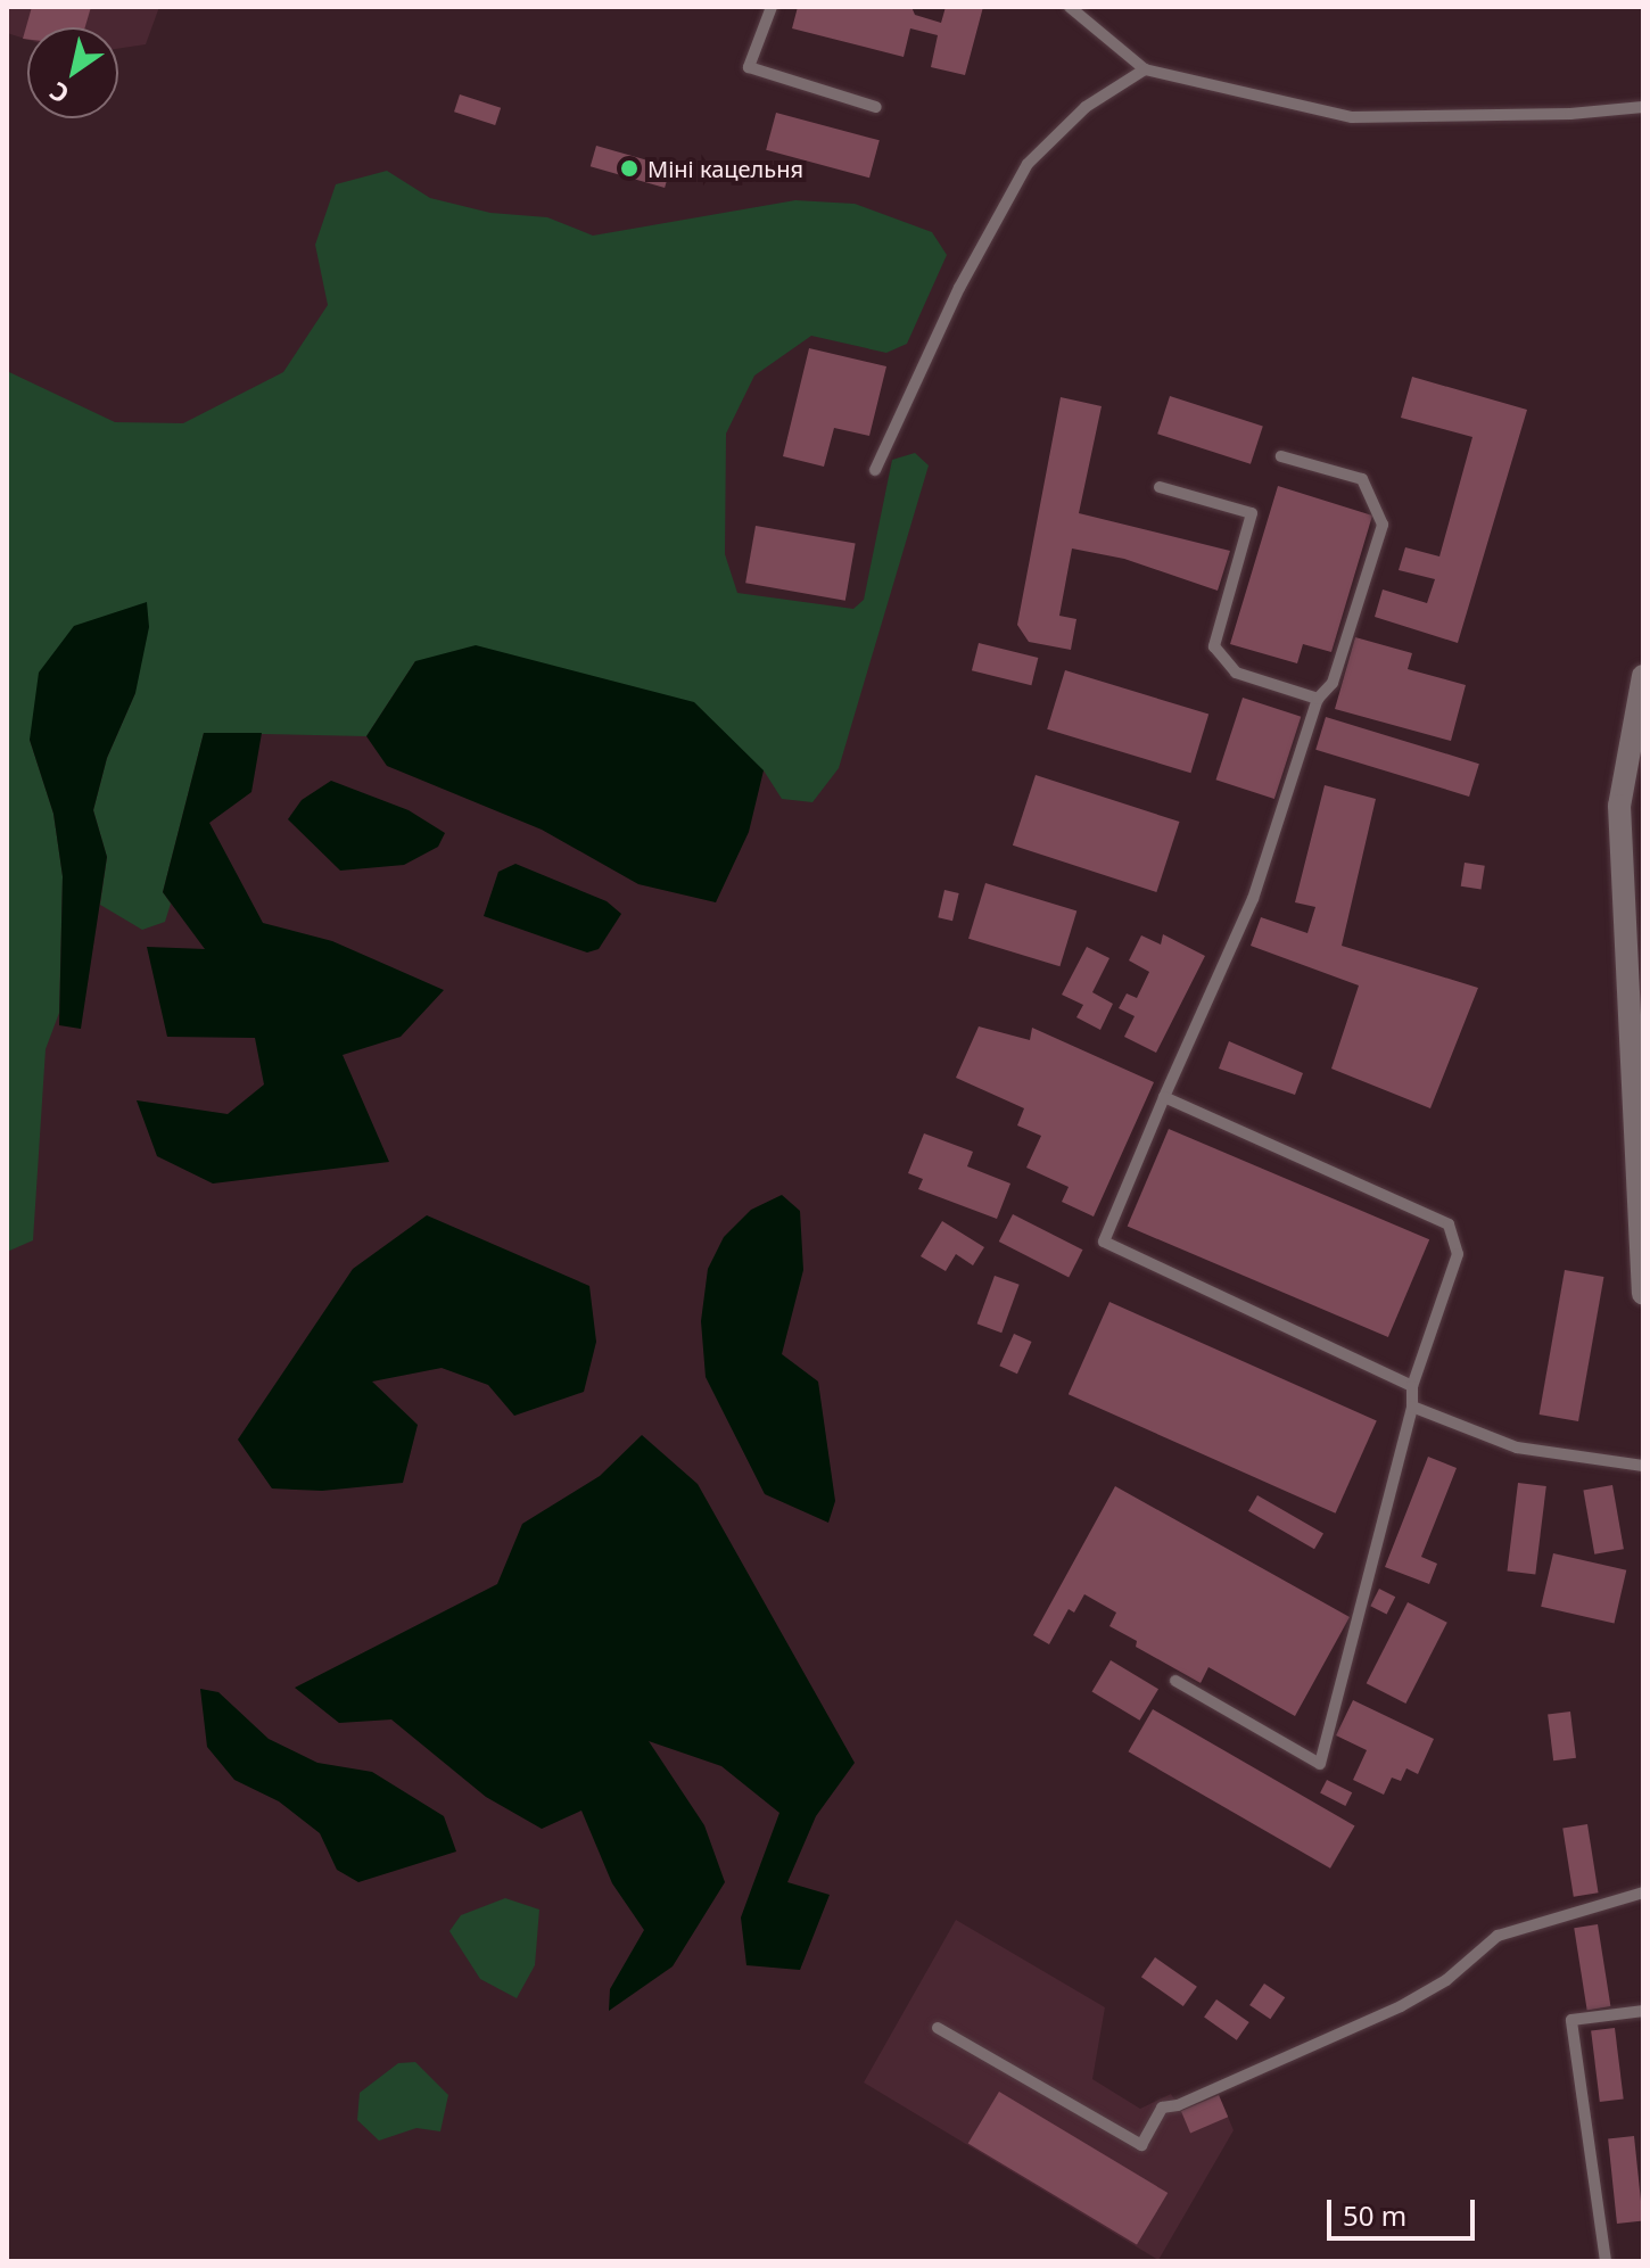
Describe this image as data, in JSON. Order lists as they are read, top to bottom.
{
  "places": ["Міні кацельня"],
  "scale_bar": "50 m",
  "north": "bottom left"
}
